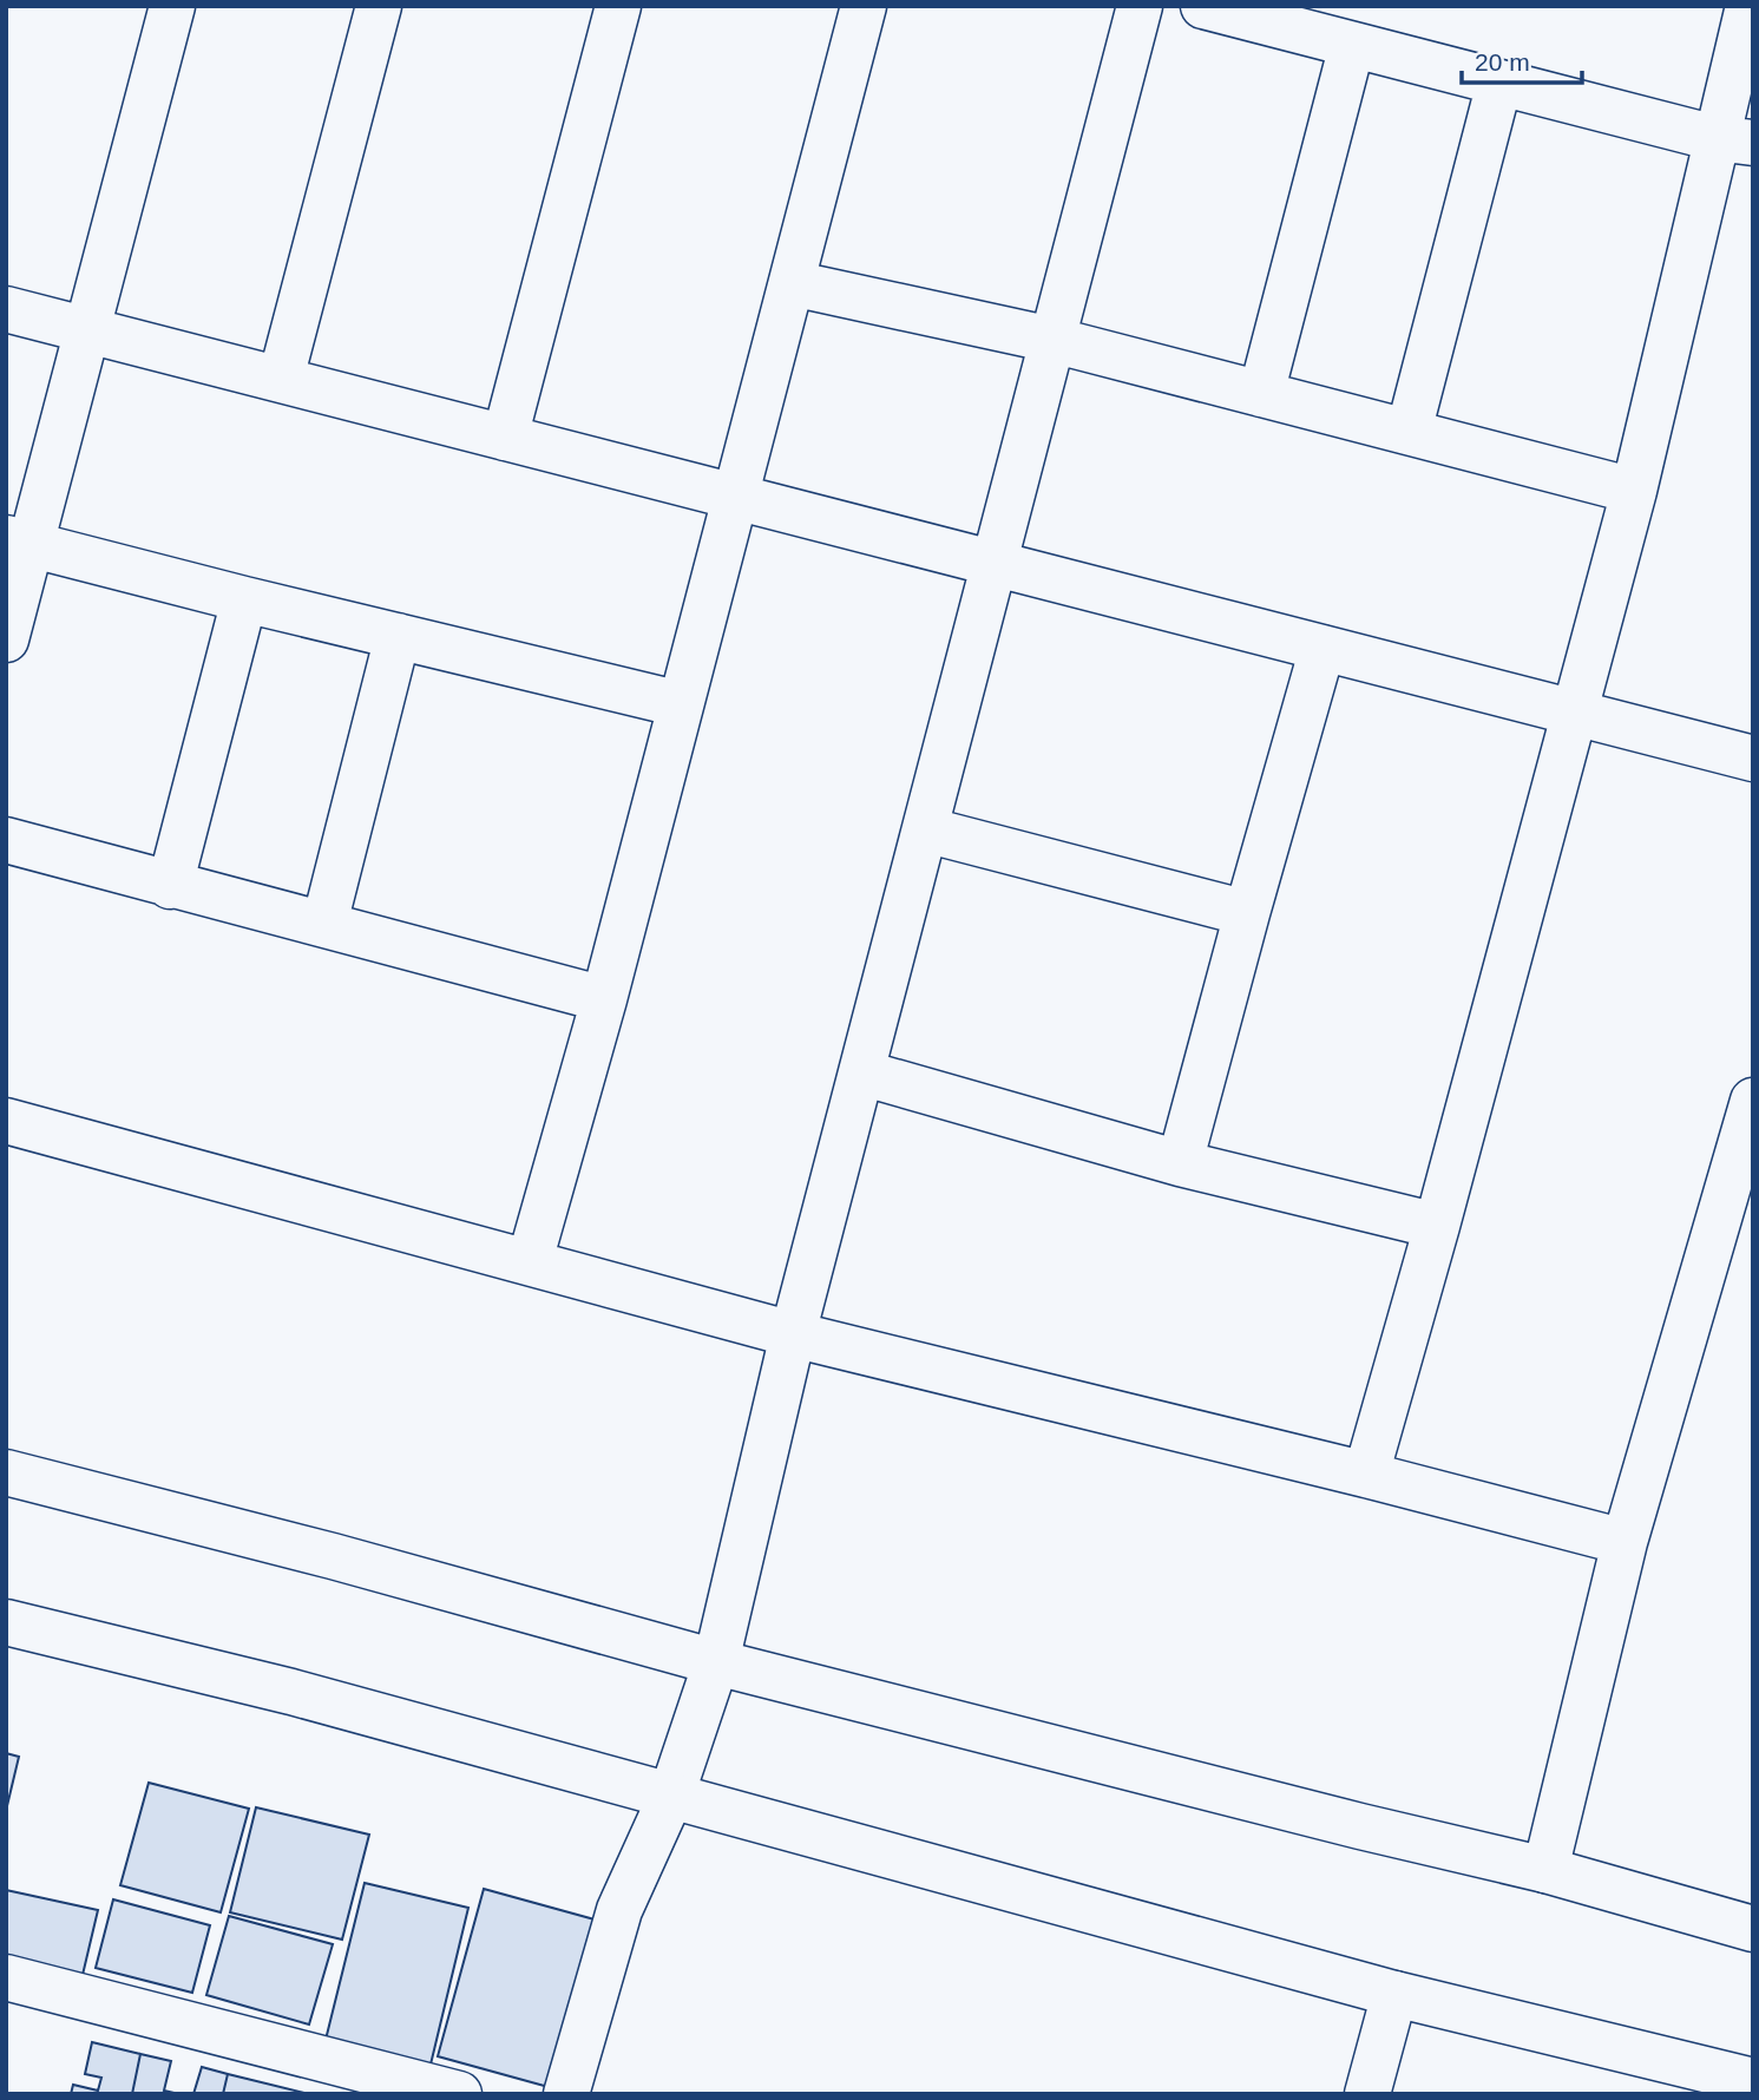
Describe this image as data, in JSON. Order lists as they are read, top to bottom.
{
  "scale_bar": "20 m"
}
